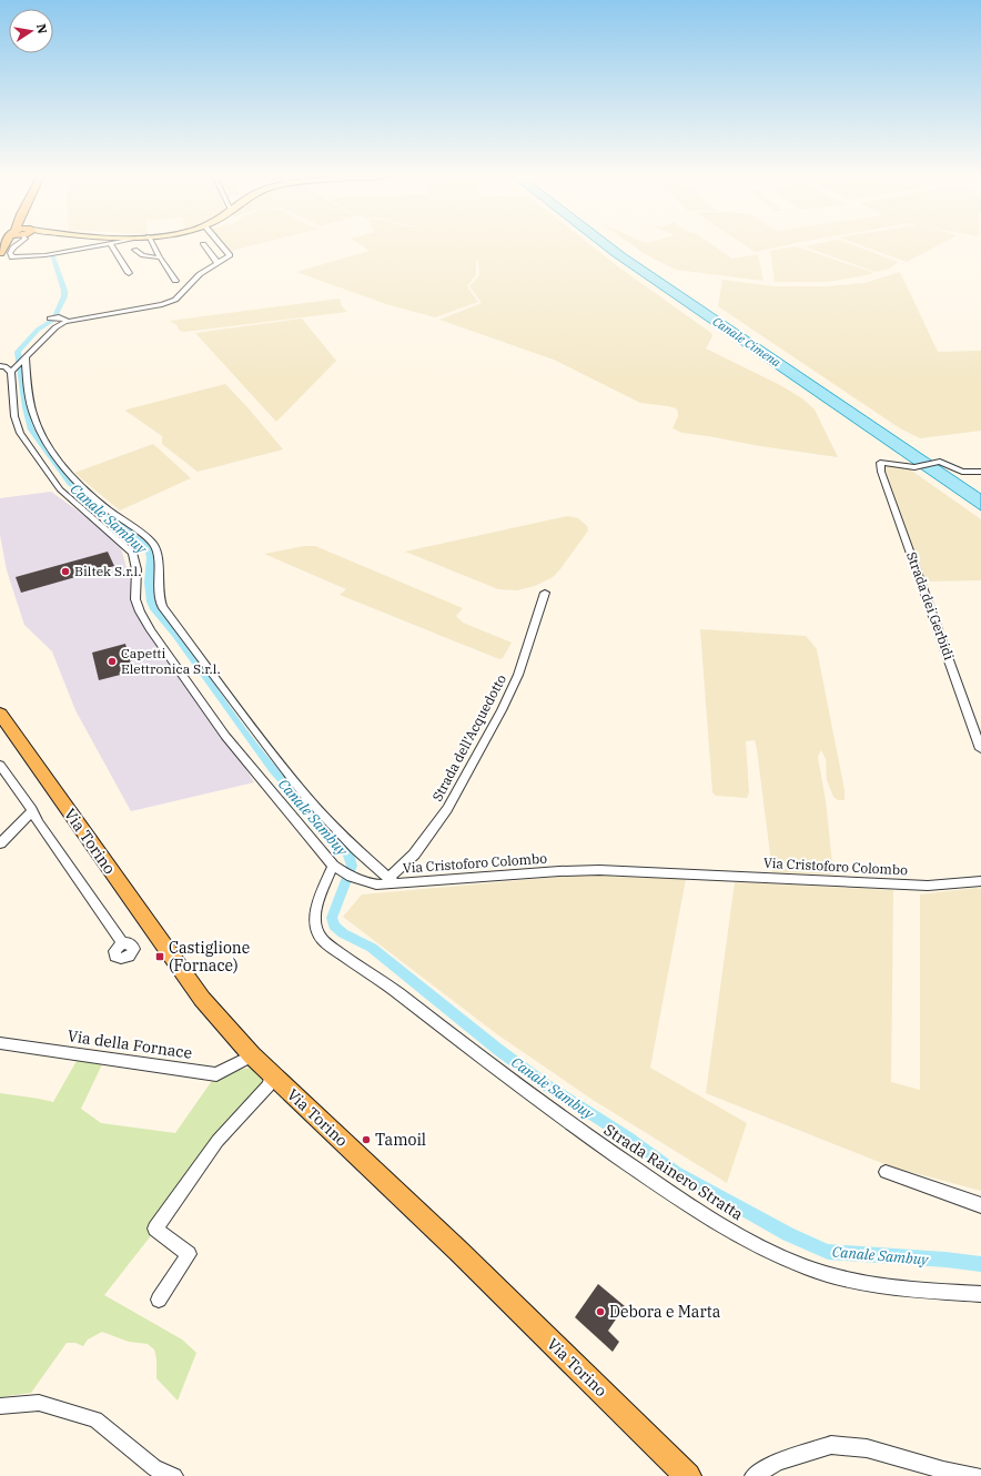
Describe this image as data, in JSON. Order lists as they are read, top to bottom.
{
  "streets": {
    "main road": ["Via Torino"],
    "street": [
      "Strada dei Gerbidi",
      "Strada dell'Acquedotto",
      "Via Cristoforo Colombo",
      "Via della Fornace",
      "Strada Rainero Stratta"
    ]
  },
  "crossings": [
    ["Strada dell'Acquedotto", "Via Cristoforo Colombo"],
    ["Via Torino", "Via della Fornace"]
  ],
  "water": ["Canale Cimena", "Canale Sambuy"],
  "places": {
    "other": [
      "Biltek S.r.l.",
      "Capetti Elettronica S.r.l.",
      "Tamoil",
      "Debora e Marta"
    ],
    "transit": ["Castiglione (Fornace)"]
  },
  "north": "right"
}
